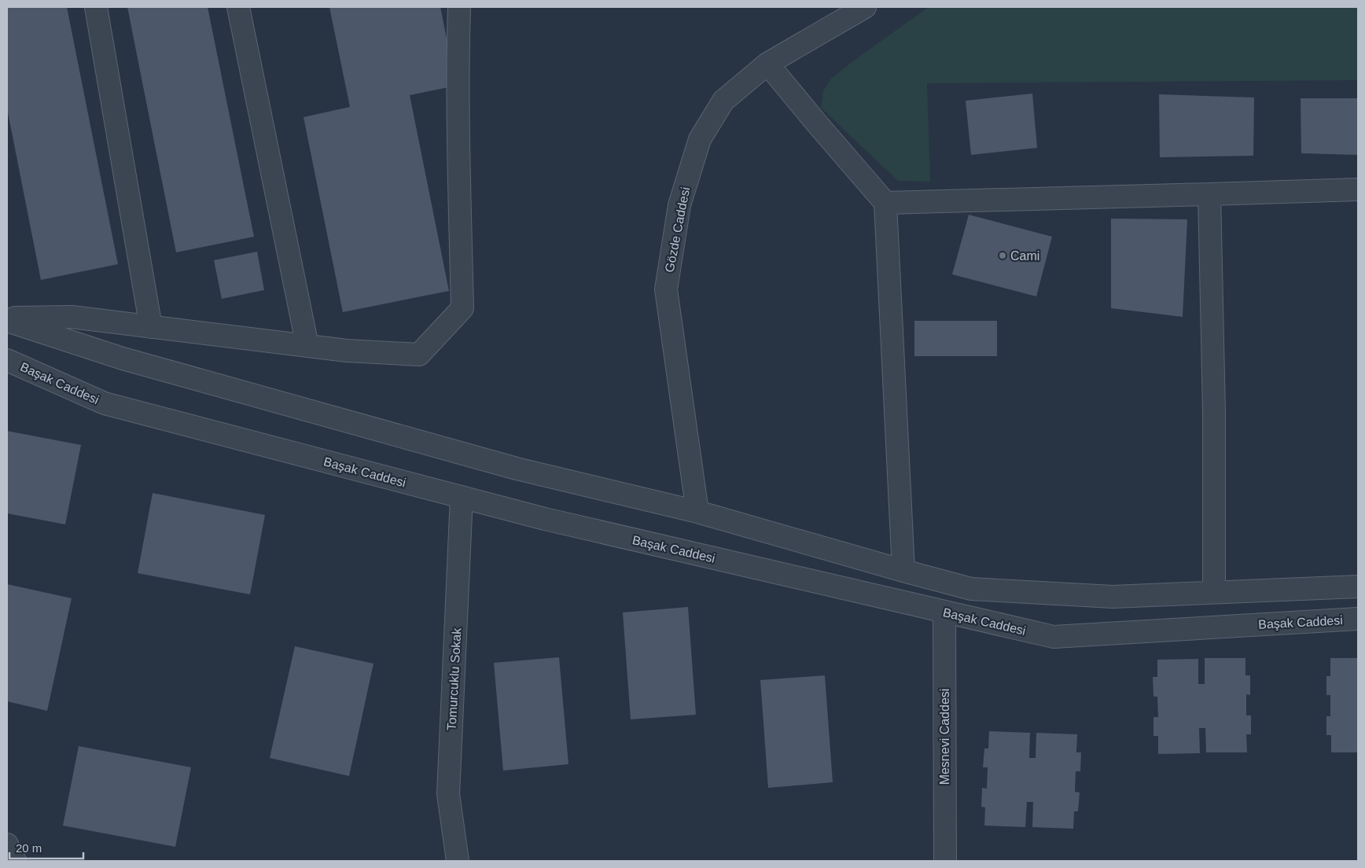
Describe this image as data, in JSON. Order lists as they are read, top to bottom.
{
  "streets": {
    "street": [
      "Gözde Caddesi",
      "Başak Caddesi",
      "Tomurcuklu Sokak",
      "Mesnevi Caddesi"
    ]
  },
  "crossings": [
    ["Başak Caddesi", "Tomurcuklu Sokak"],
    ["Başak Caddesi", "Mesnevi Caddesi"]
  ],
  "places": ["Cami"],
  "scale_bar": "20 m"
}
